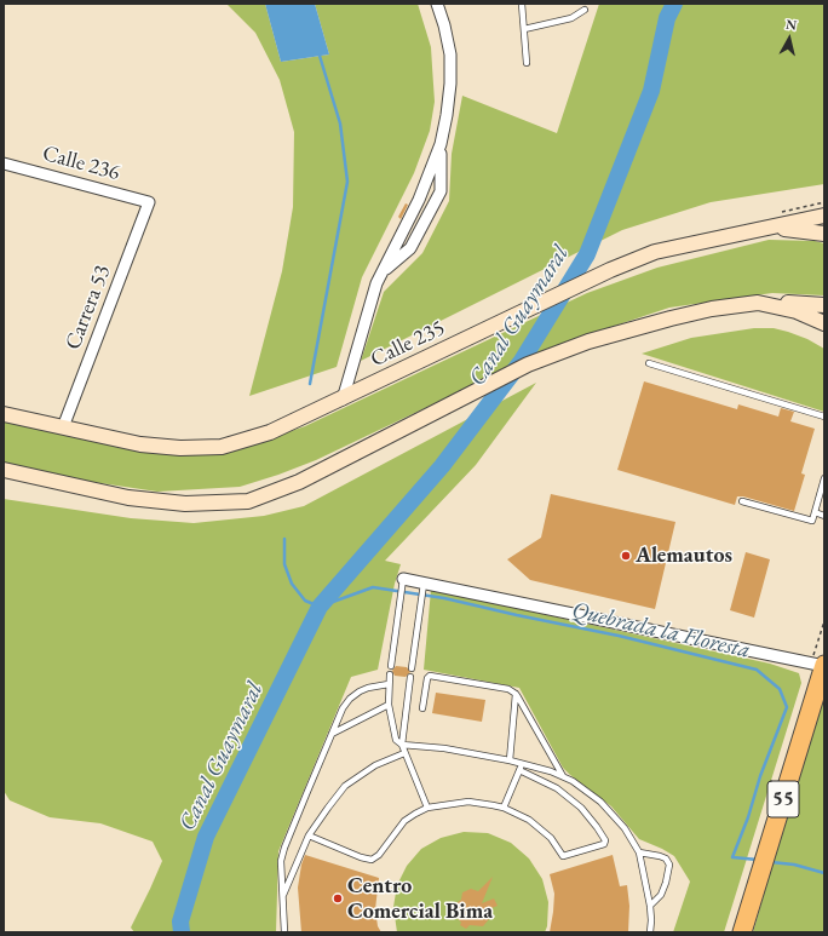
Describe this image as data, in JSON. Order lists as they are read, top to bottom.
{
  "streets": {
    "highway": ["55"],
    "main road": ["Calle 235"],
    "street": ["Calle 236", "Carrera 53"]
  },
  "crossings": [
    ["Calle 236", "Carrera 53"],
    ["Carrera 53", "Calle 235"]
  ],
  "water": ["Canal Guaymaral", "Quebrada la Floresta"],
  "places": ["Alemautos", "Centro Comercial Bima"],
  "north": "top"
}
